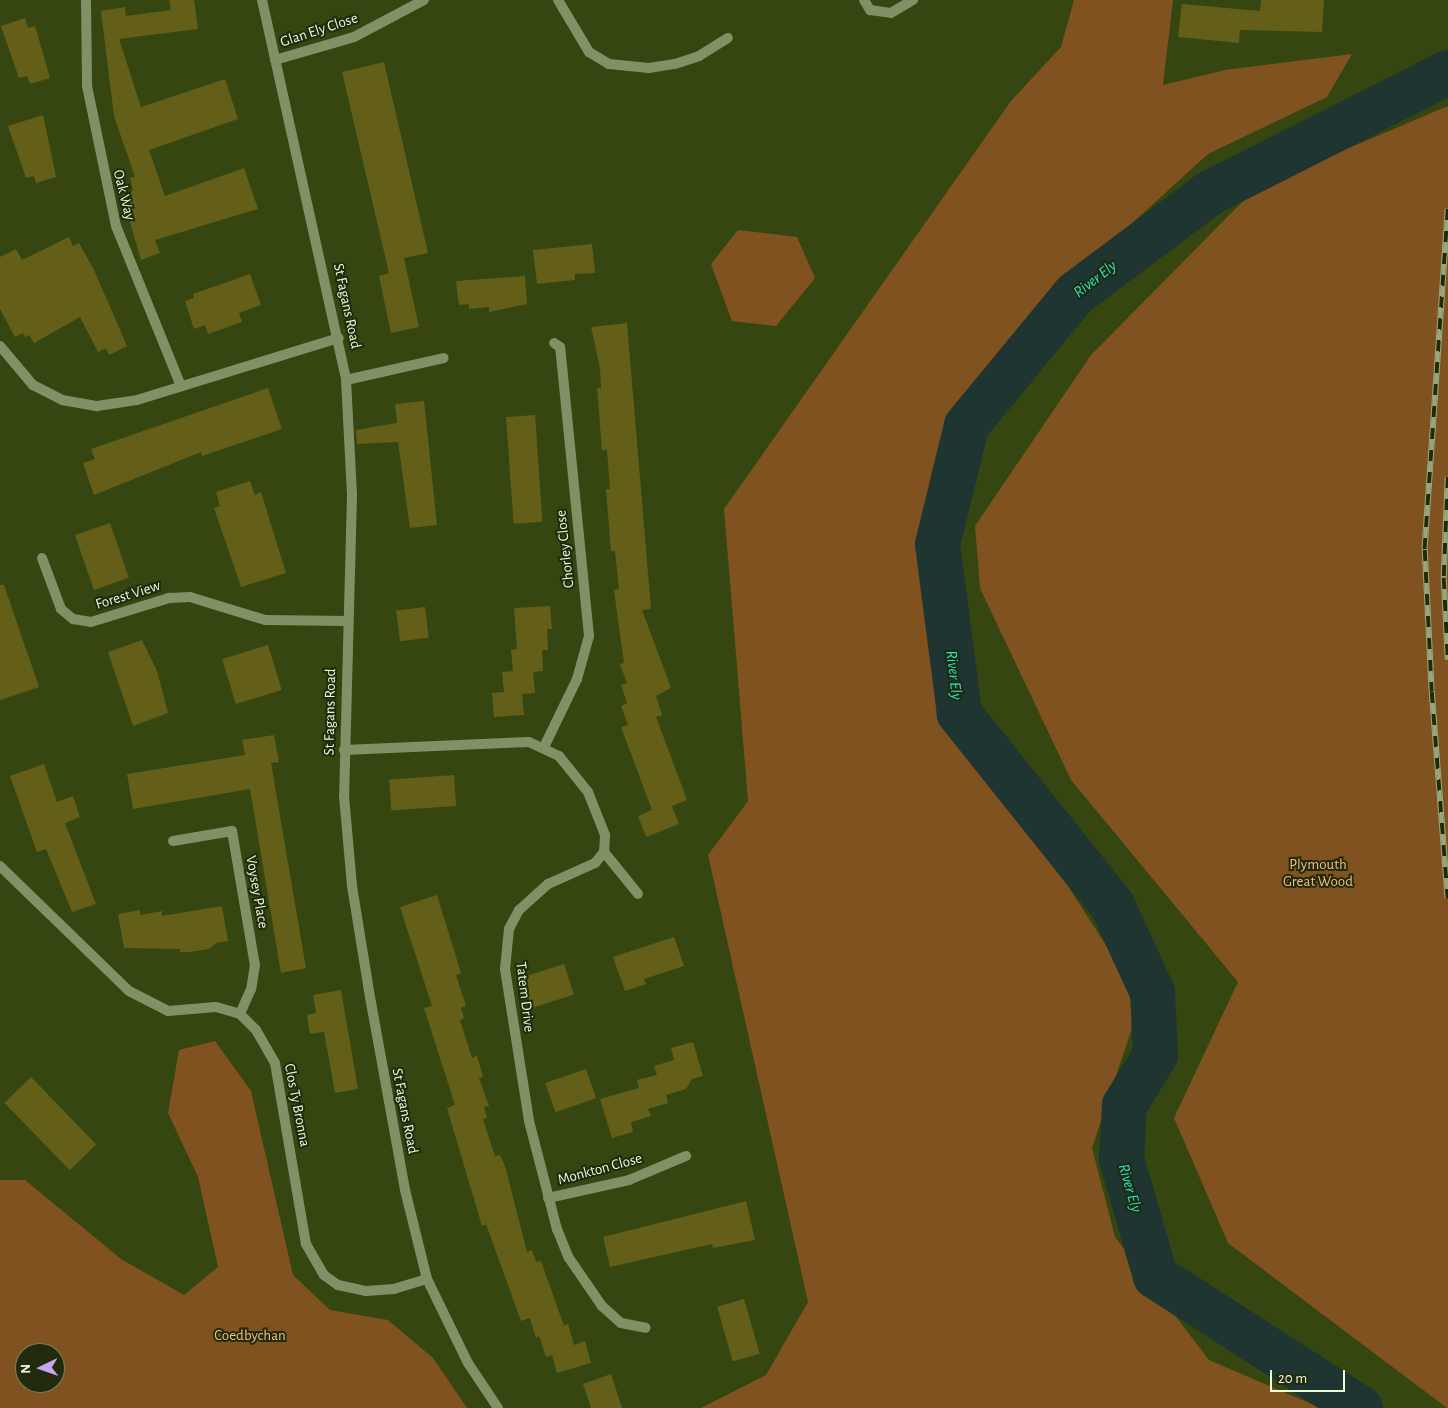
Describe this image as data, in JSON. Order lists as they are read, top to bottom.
{
  "streets": {
    "street": [
      "Glan Ely Close",
      "Oak Way",
      "St Fagans Road",
      "Chorley Close",
      "Forest View",
      "Voysey Place",
      "Tatem Drive",
      "Clos Ty Bronna",
      "Monkton Close"
    ]
  },
  "crossings": [
    ["Glan Ely Close", "St Fagans Road"],
    ["St Fagans Road", "Forest View"],
    ["St Fagans Road", "Clos Ty Bronna"],
    ["Voysey Place", "Clos Ty Bronna"],
    ["Tatem Drive", "Monkton Close"]
  ],
  "water": ["River Ely"],
  "parks": ["Plymouth Great Wood", "Coedbychan"],
  "scale_bar": "20 m",
  "north": "left"
}
